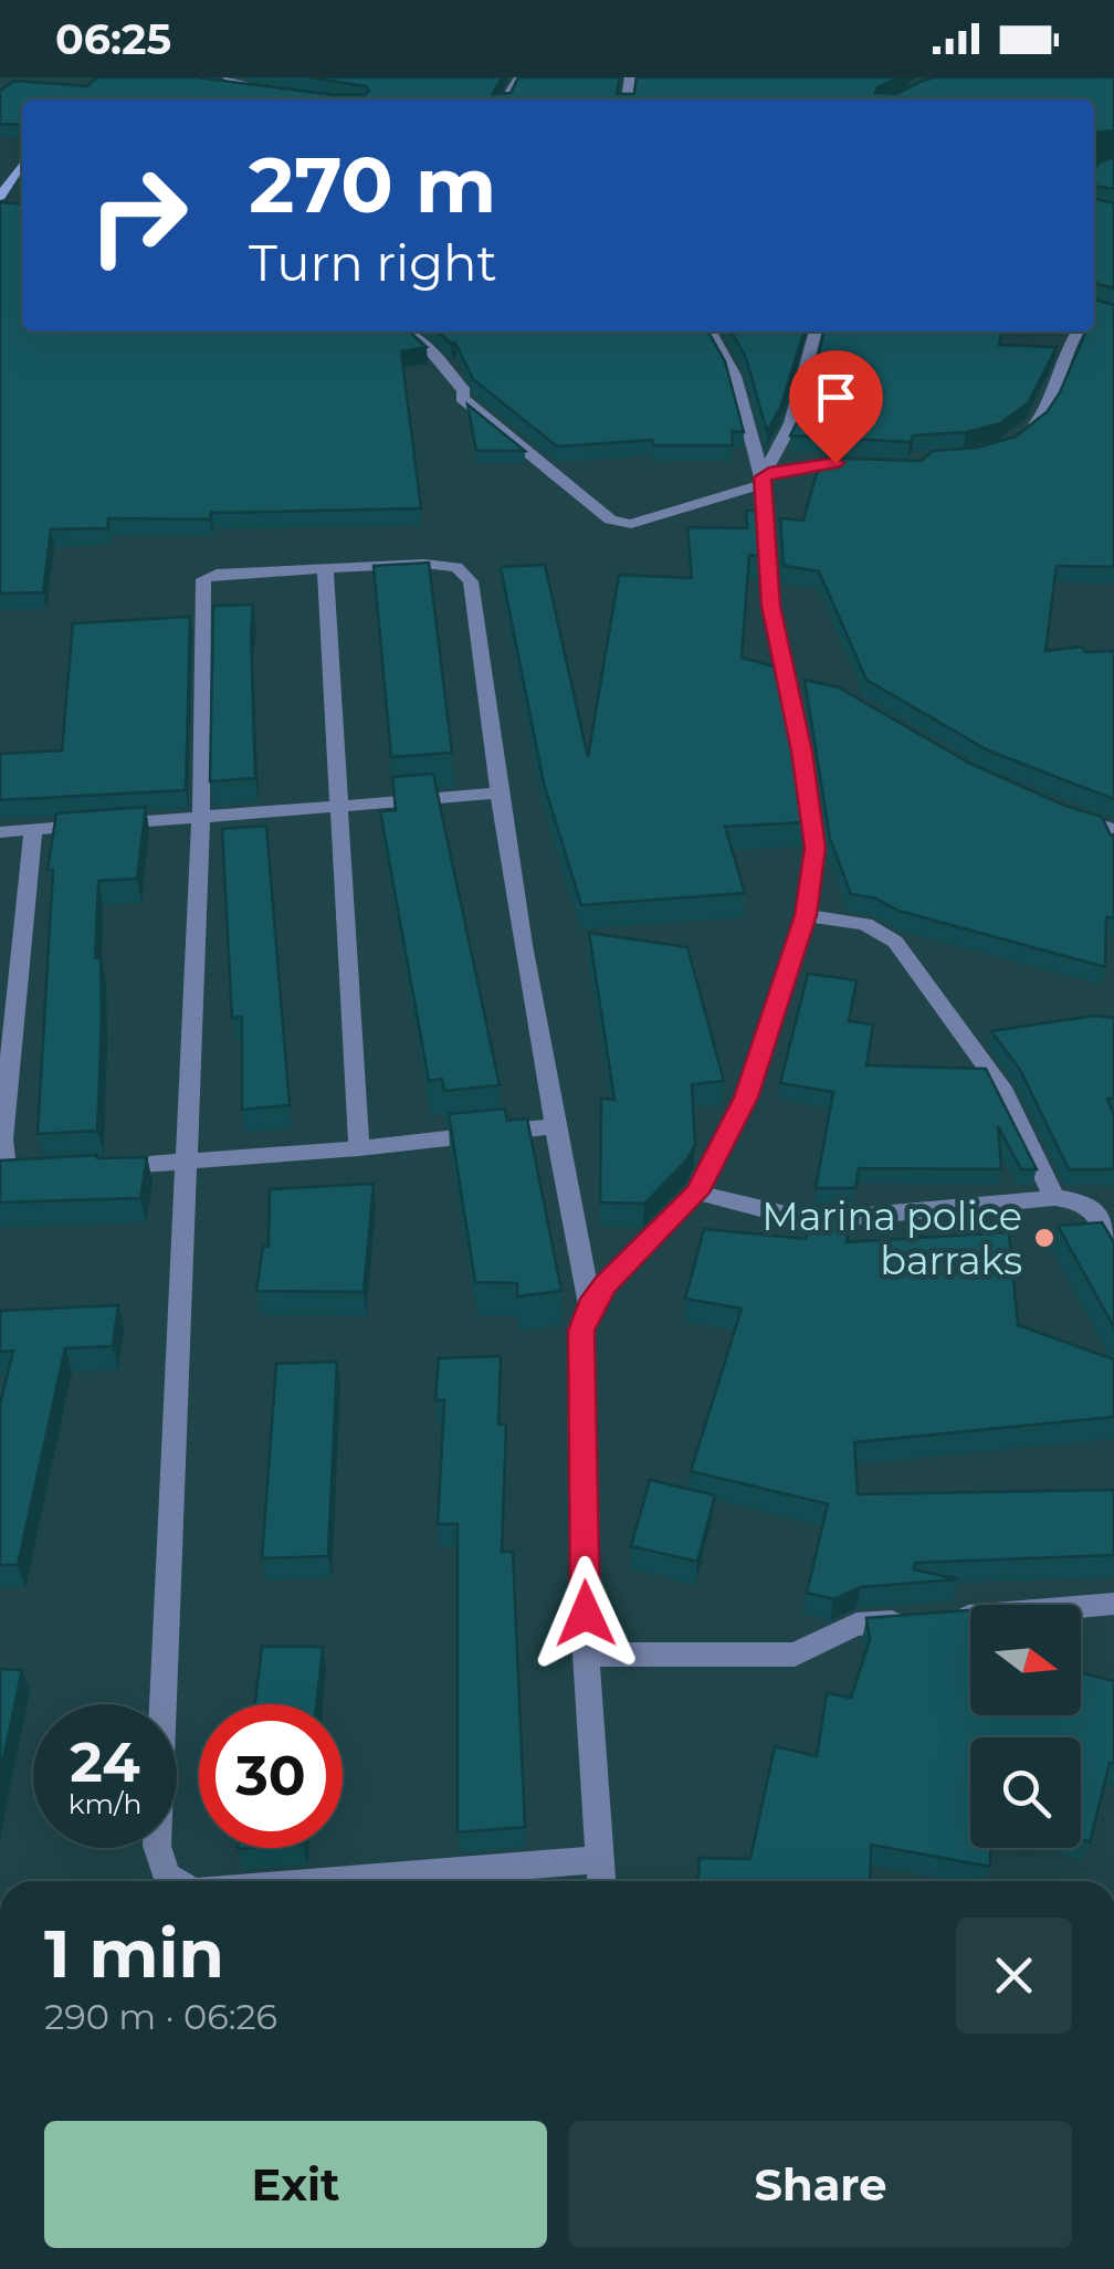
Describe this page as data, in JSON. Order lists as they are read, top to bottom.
{
  "places": ["Marina police barraks"],
  "north": "right",
  "page": {
    "status": "06:25",
    "turn": ["270 m", "Turn right"],
    "speed": "24 km/h",
    "limit": "30",
    "heading": ["1 min", "290 m · 06:26"],
    "buttons": ["Exit", "Share"]
  }
}
